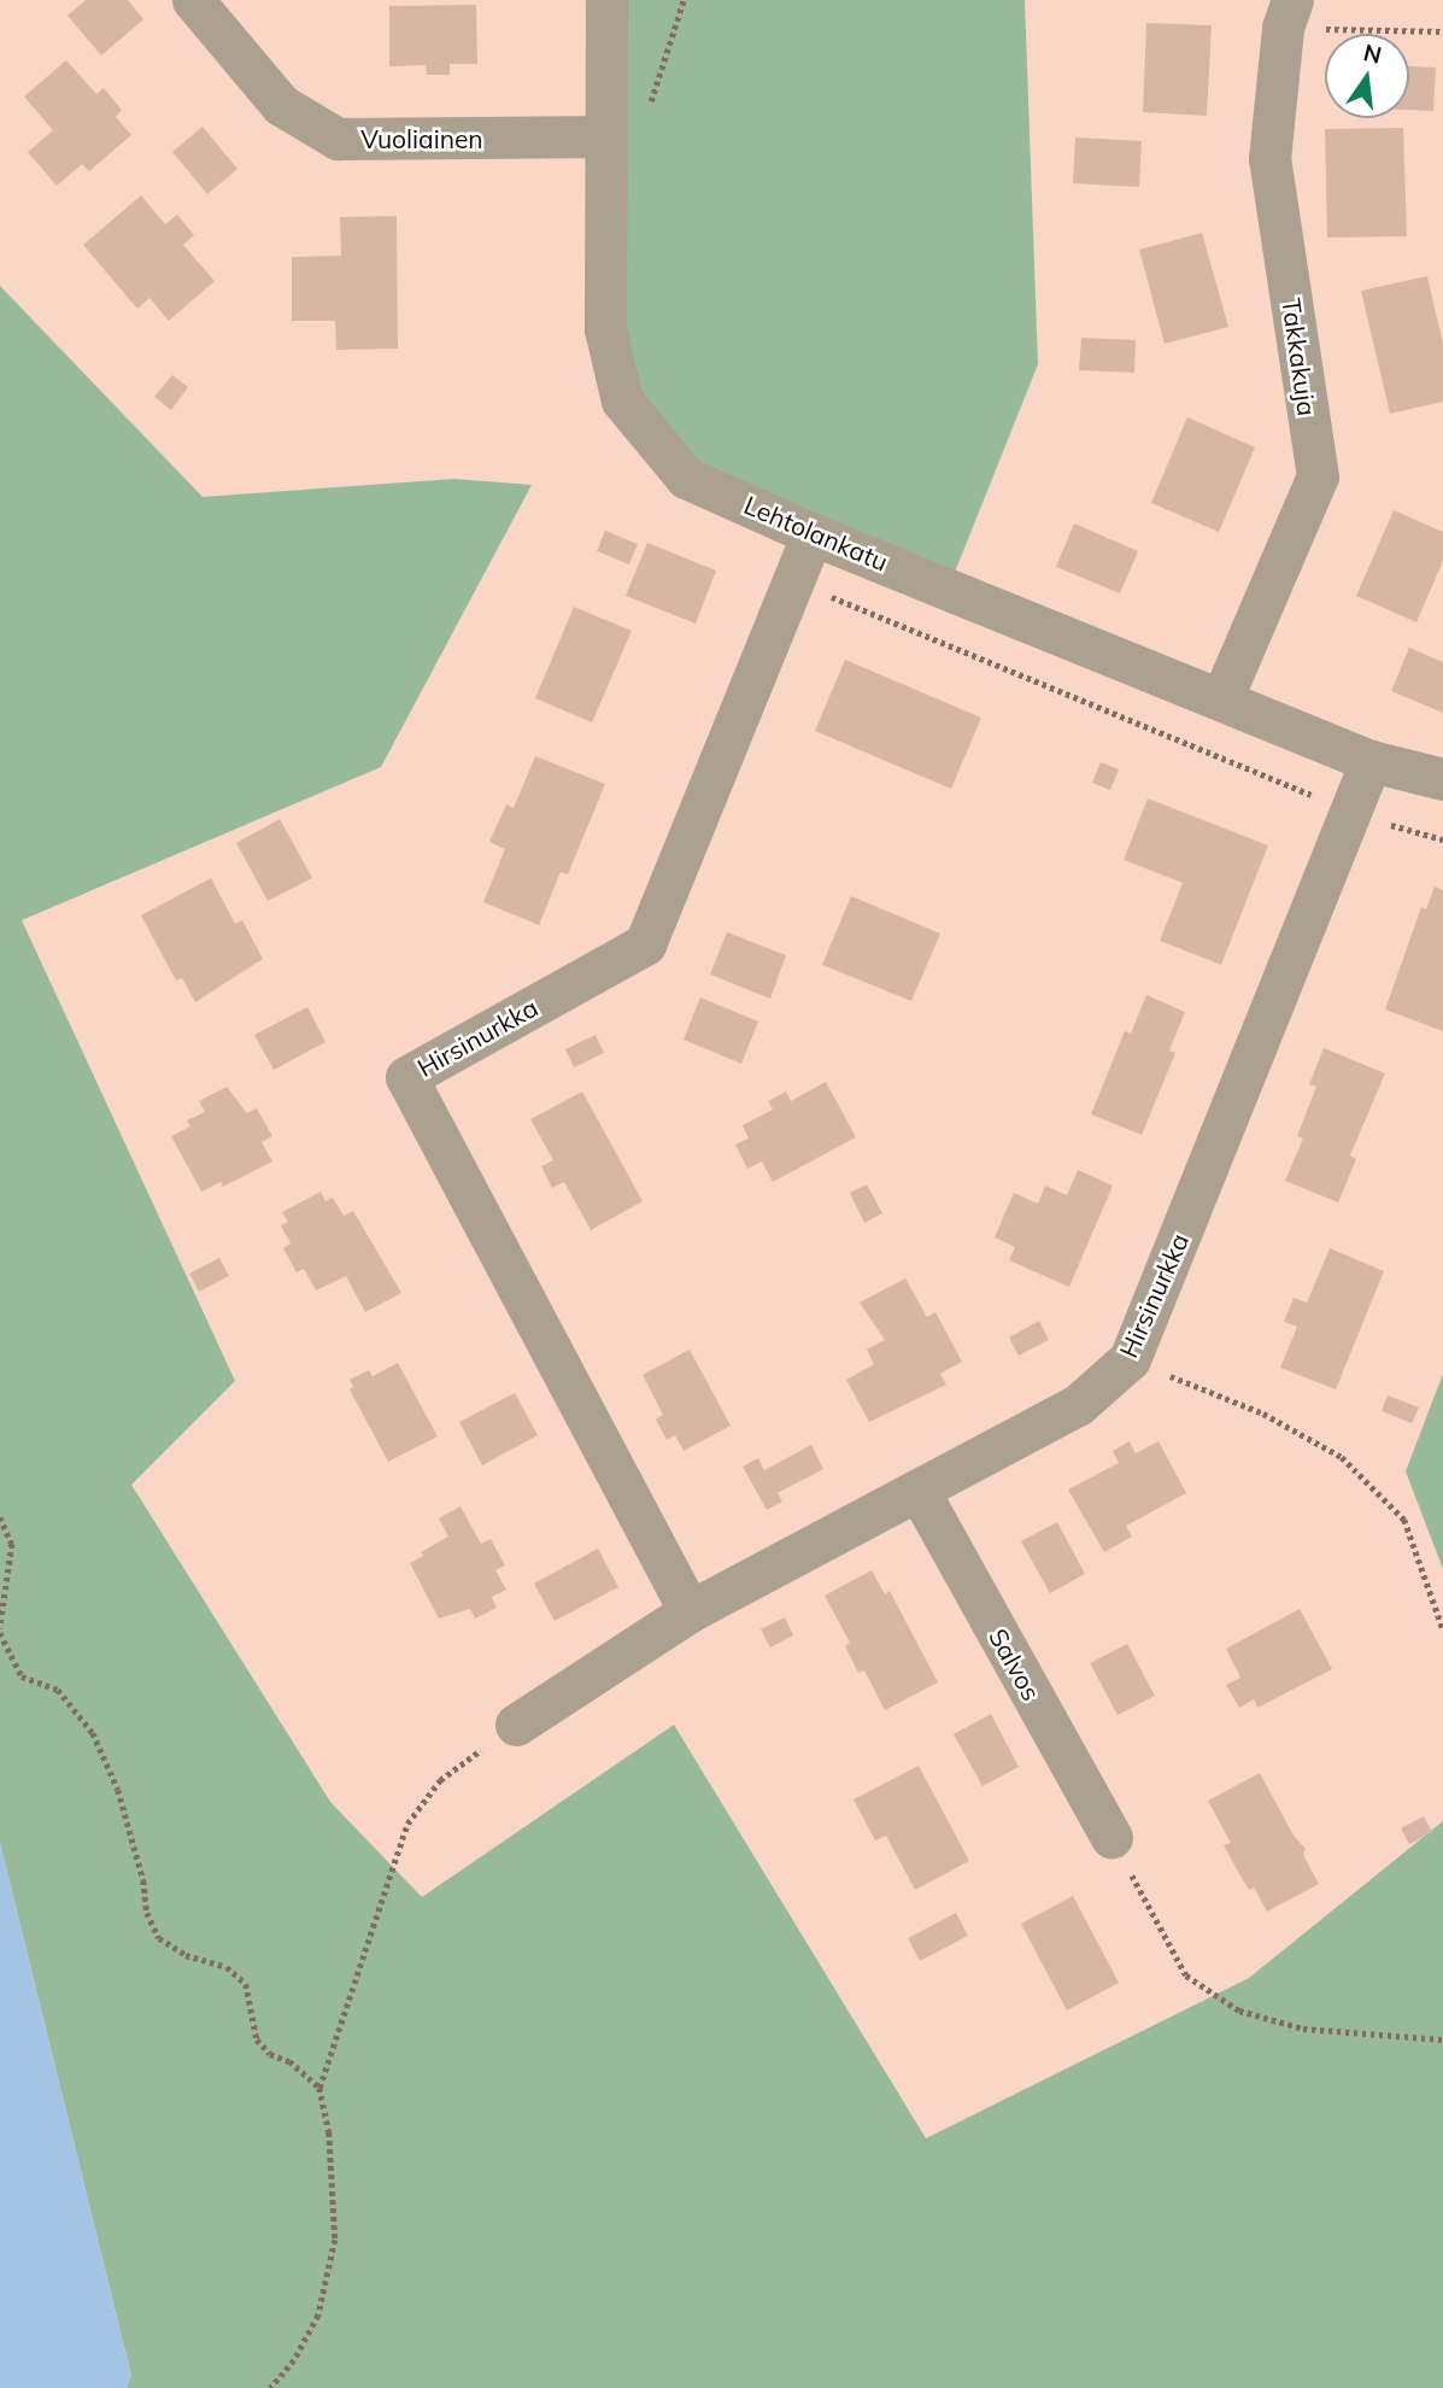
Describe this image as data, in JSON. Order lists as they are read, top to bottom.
{
  "streets": {
    "street": [
      "Vuoliainen",
      "Takkakuja",
      "Lehtolankatu",
      "Hirsinurkka",
      "Salvos"
    ]
  },
  "crossings": [
    ["Vuoliainen", "Lehtolankatu"],
    ["Takkakuja", "Lehtolankatu"],
    ["Lehtolankatu", "Hirsinurkka"],
    ["Hirsinurkka", "Salvos"]
  ],
  "north": "top"
}
